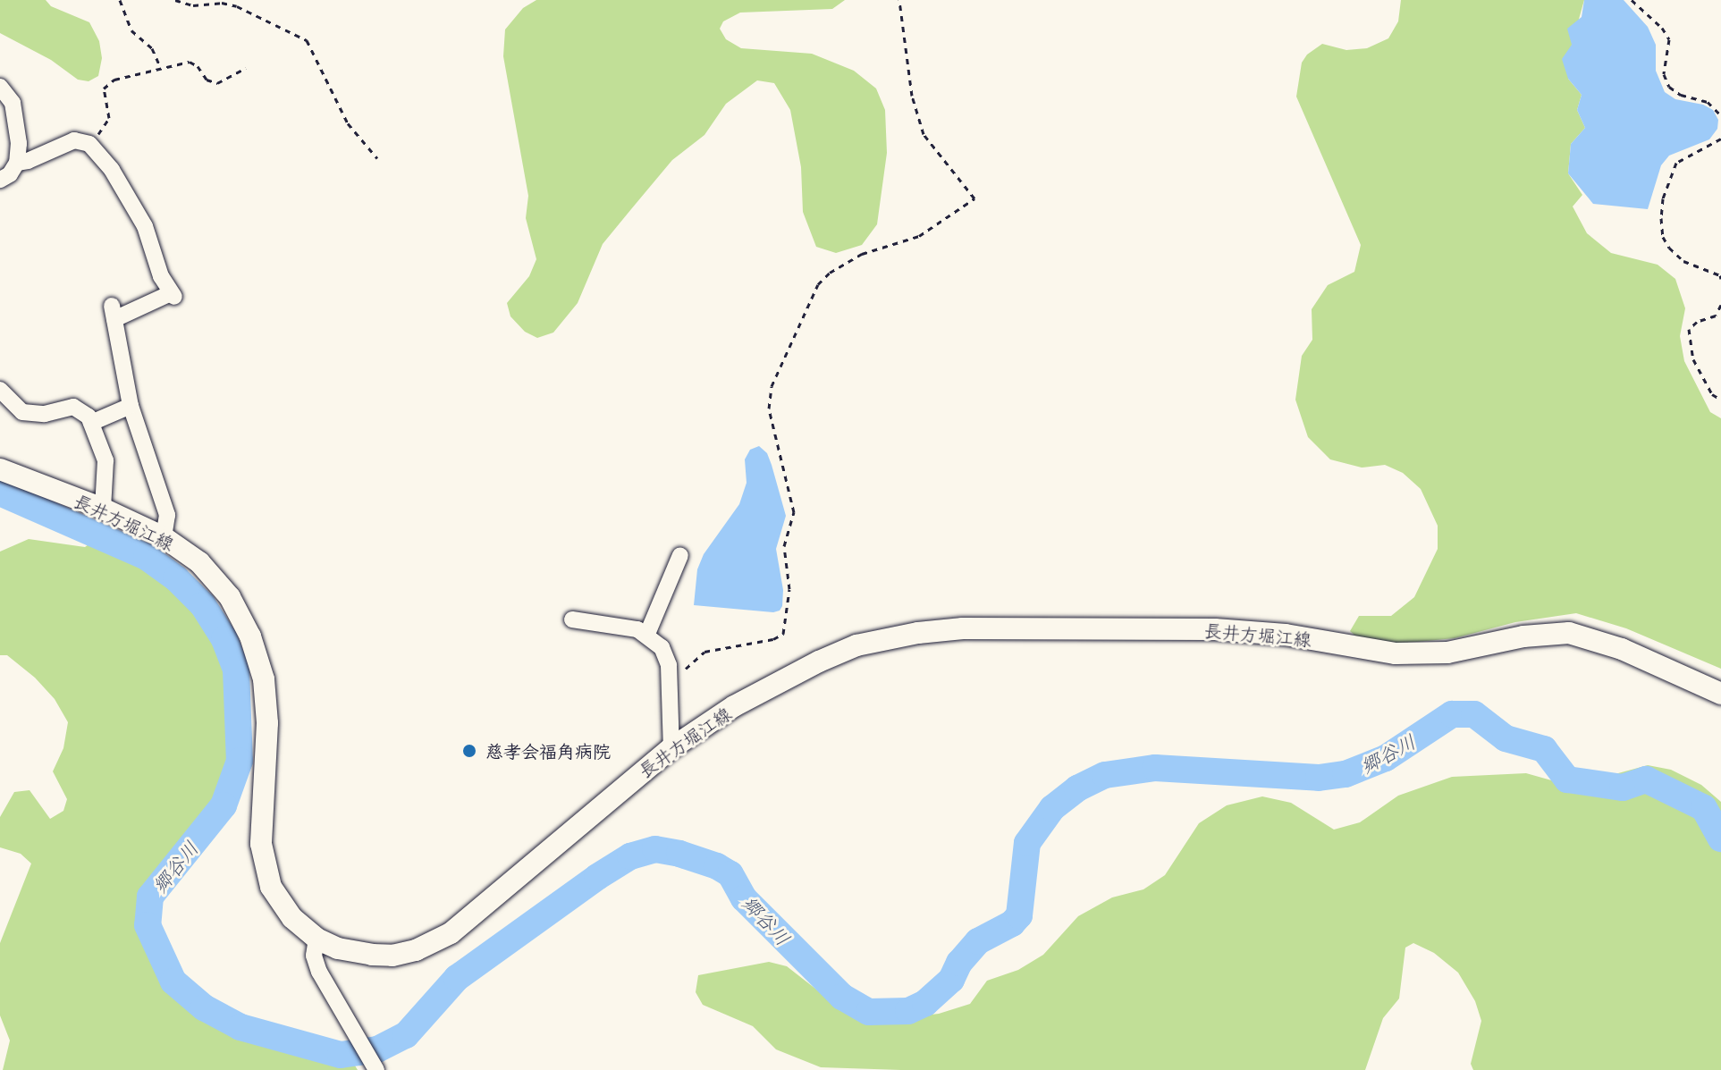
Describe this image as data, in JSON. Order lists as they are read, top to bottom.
{
  "streets": {
    "main road": ["長井方堀江線"]
  },
  "water": ["郷谷川"],
  "places": ["慈孝会福角病院"]
}
